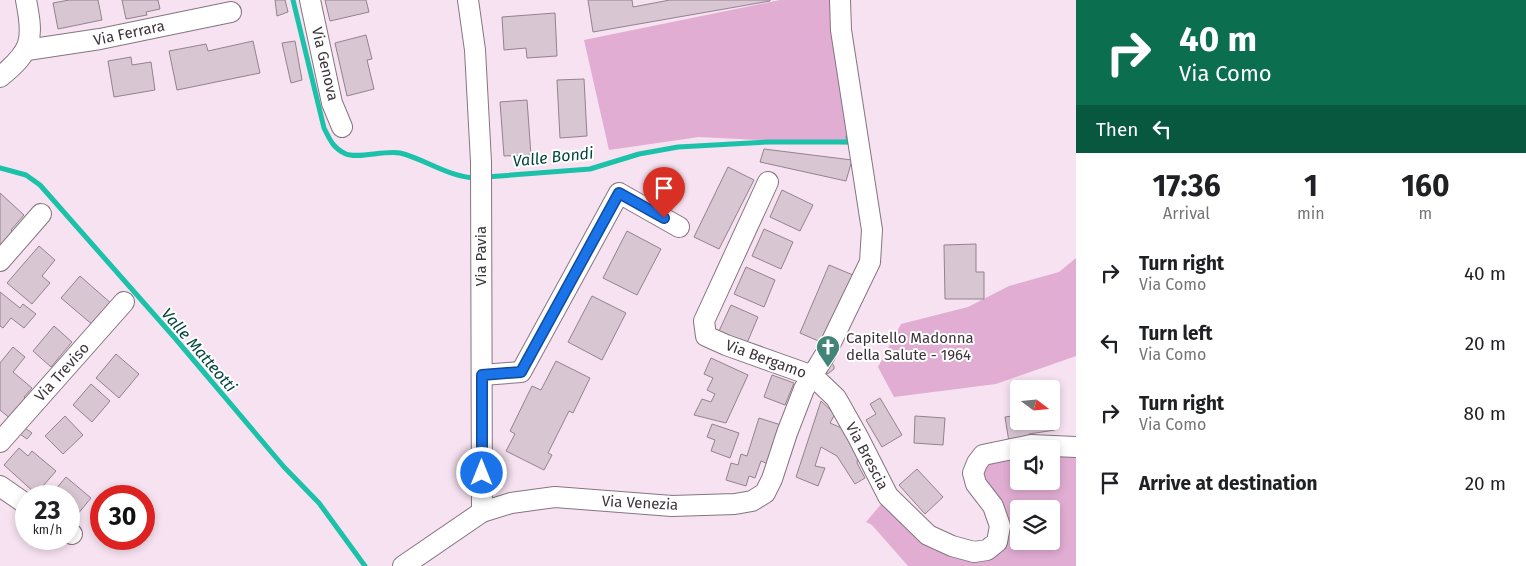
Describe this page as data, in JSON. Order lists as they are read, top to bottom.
{
  "streets": {
    "street": [
      "Via Ferrara",
      "Via Genova",
      "Via Pavia",
      "Via Bergamo",
      "Via Treviso",
      "Via Brescia",
      "Via Venezia"
    ]
  },
  "crossings": [
    ["Via Pavia", "Via Venezia"],
    ["Via Bergamo", "Via Brescia"],
    ["Via Bergamo", "Via Venezia"],
    ["Via Brescia", "Via Venezia"]
  ],
  "water": ["Valle Bondi", "Valle Matteotti"],
  "places": {
    "church": ["Capitello Madonna della Salute - 1964"]
  },
  "north": "right",
  "page": {
    "turn": ["40 m", "Via Como"],
    "then": "Then",
    "eta": [
      "17:36",
      "Arrival",
      "1",
      "min",
      "160",
      "m"
    ],
    "list": [
      {
        "name": "Turn right",
        "note": "Via Como",
        "value": "40 m"
      },
      {
        "name": "Turn left",
        "note": "Via Como",
        "value": "20 m"
      },
      {
        "name": "Turn right",
        "note": "Via Como",
        "value": "80 m"
      },
      {
        "name": "Arrive at destination",
        "value": "20 m"
      }
    ],
    "speed": "23 km/h",
    "limit": "30"
  }
}
